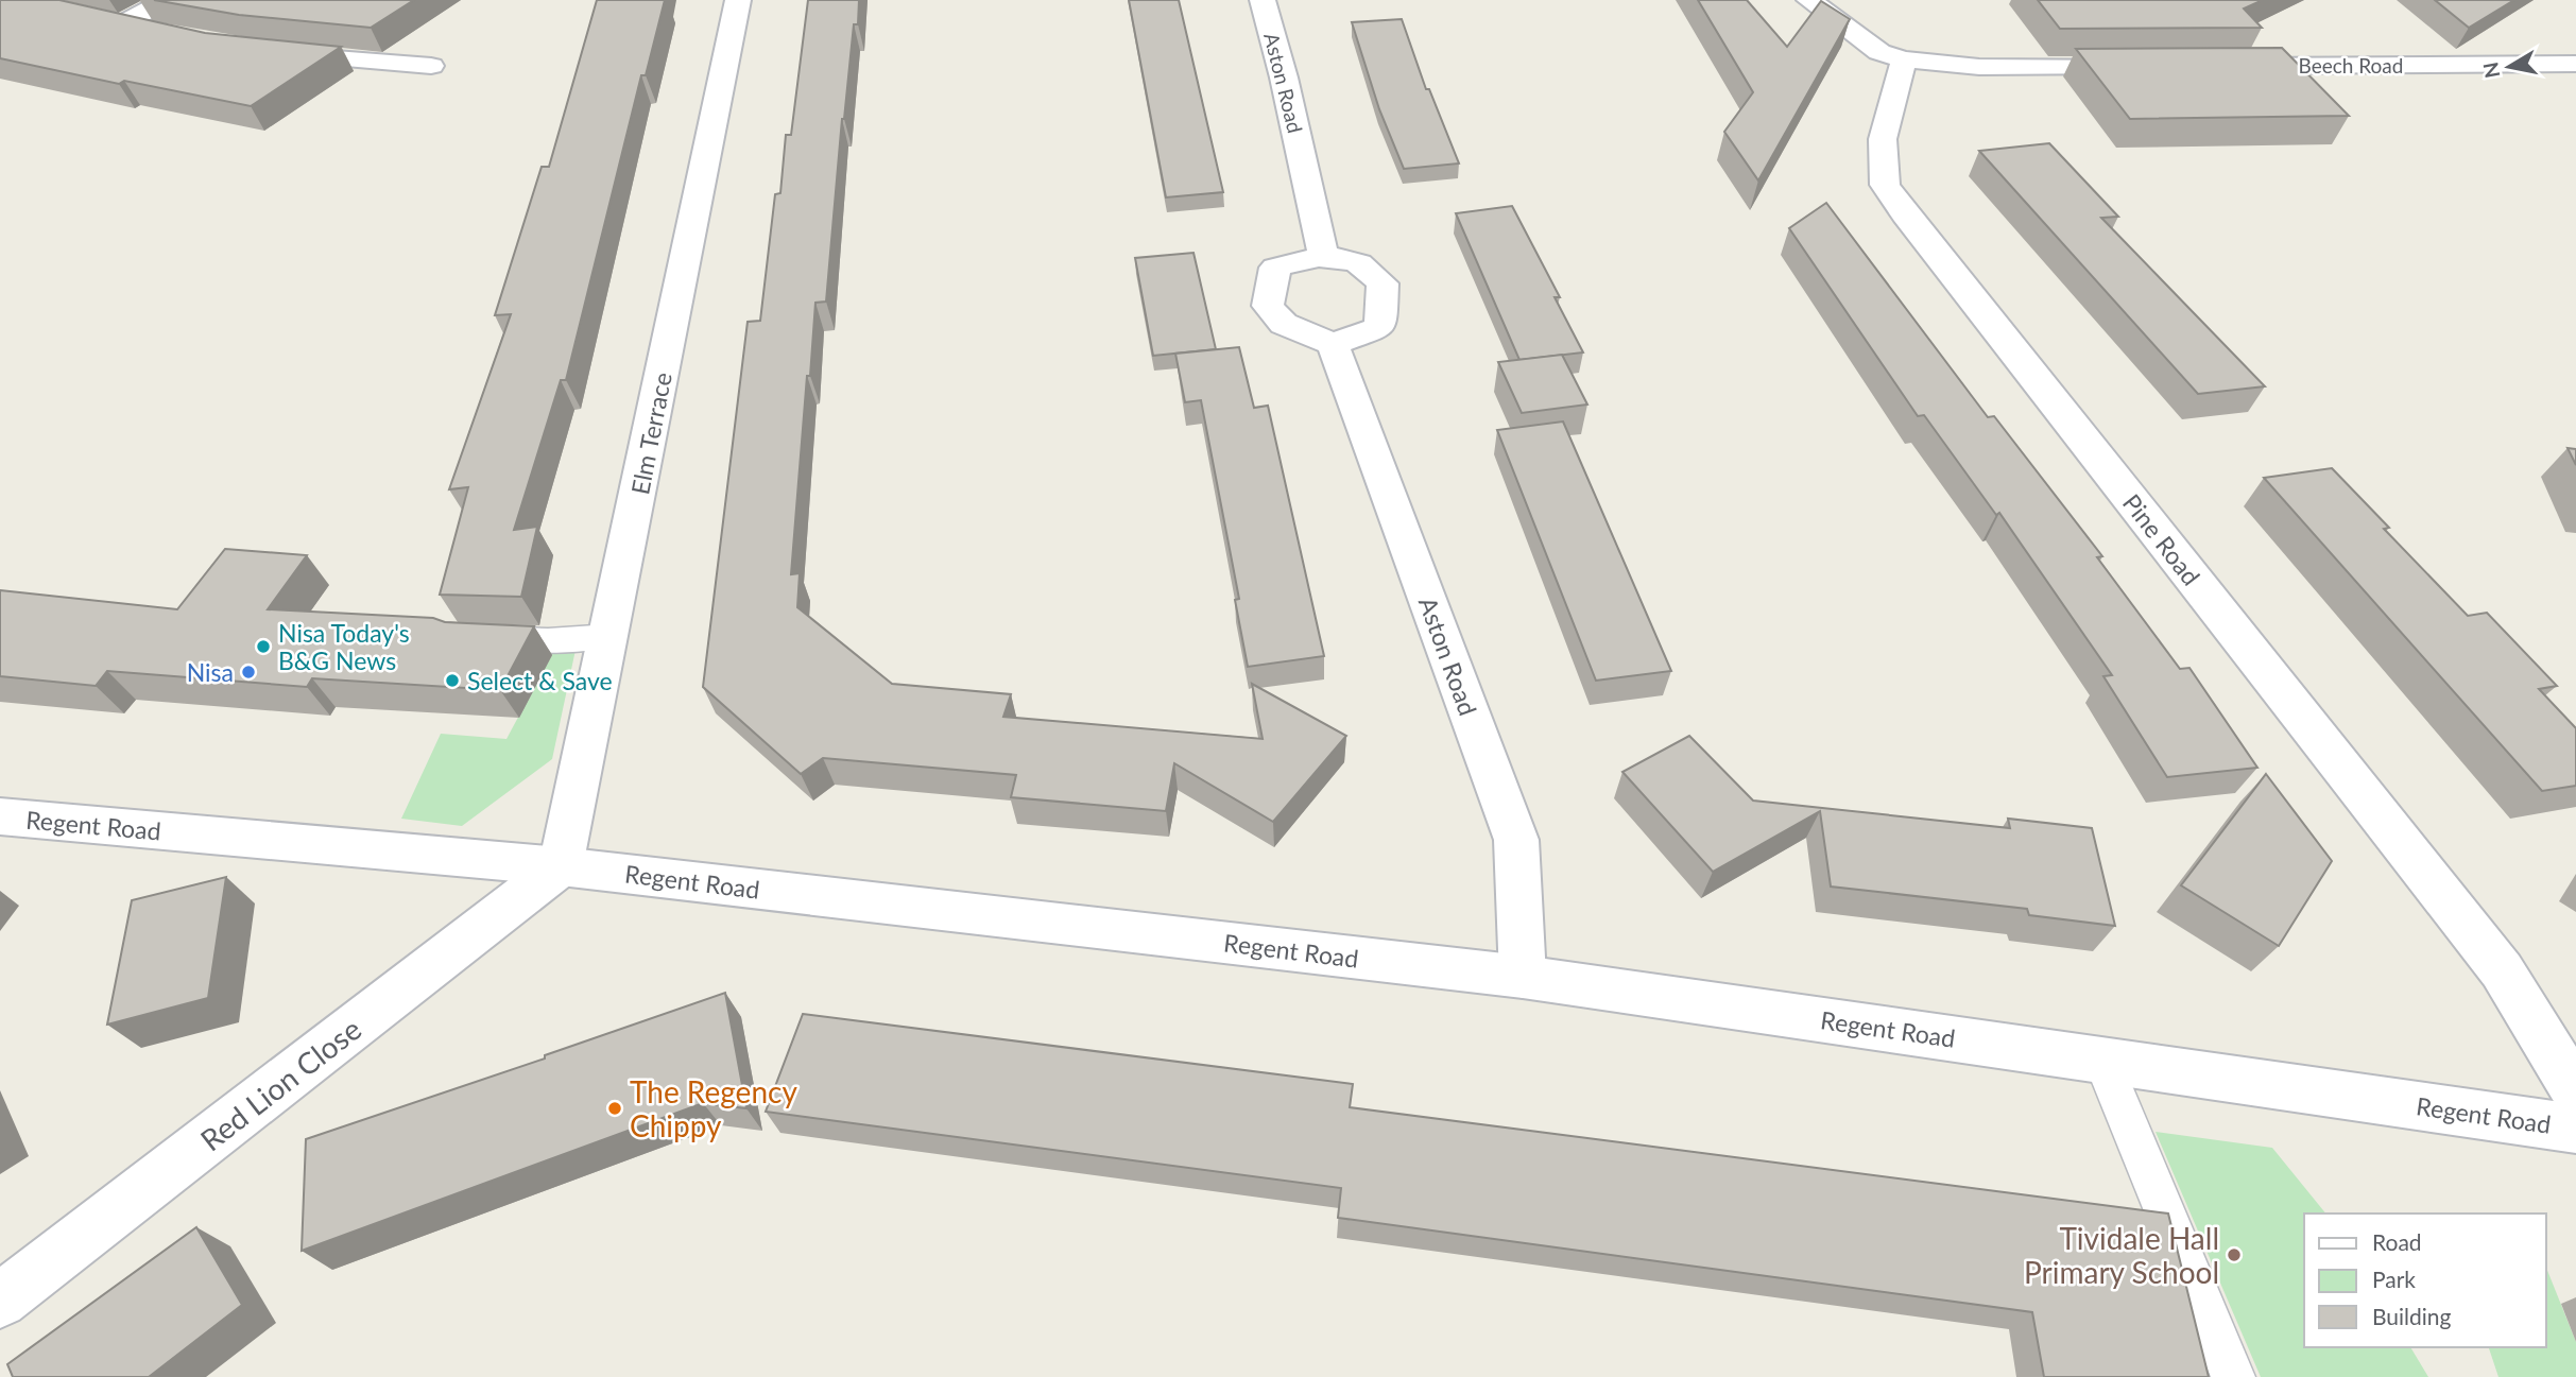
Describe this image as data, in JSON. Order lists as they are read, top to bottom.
{
  "streets": {
    "street": [
      "Beech Road",
      "Aston Road",
      "Elm Terrace",
      "Pine Road",
      "Regent Road",
      "Red Lion Close"
    ]
  },
  "crossings": [
    ["Aston Road", "Regent Road"],
    ["Elm Terrace", "Regent Road"],
    ["Elm Terrace", "Red Lion Close"],
    ["Regent Road", "Red Lion Close"]
  ],
  "places": [
    "Nisa Today's B&G News",
    "Nisa",
    "Select & Save",
    "The Regency Chippy",
    "Tividale Hall Primary School"
  ],
  "legend": ["Road", "Park", "Building"],
  "north": "left"
}
